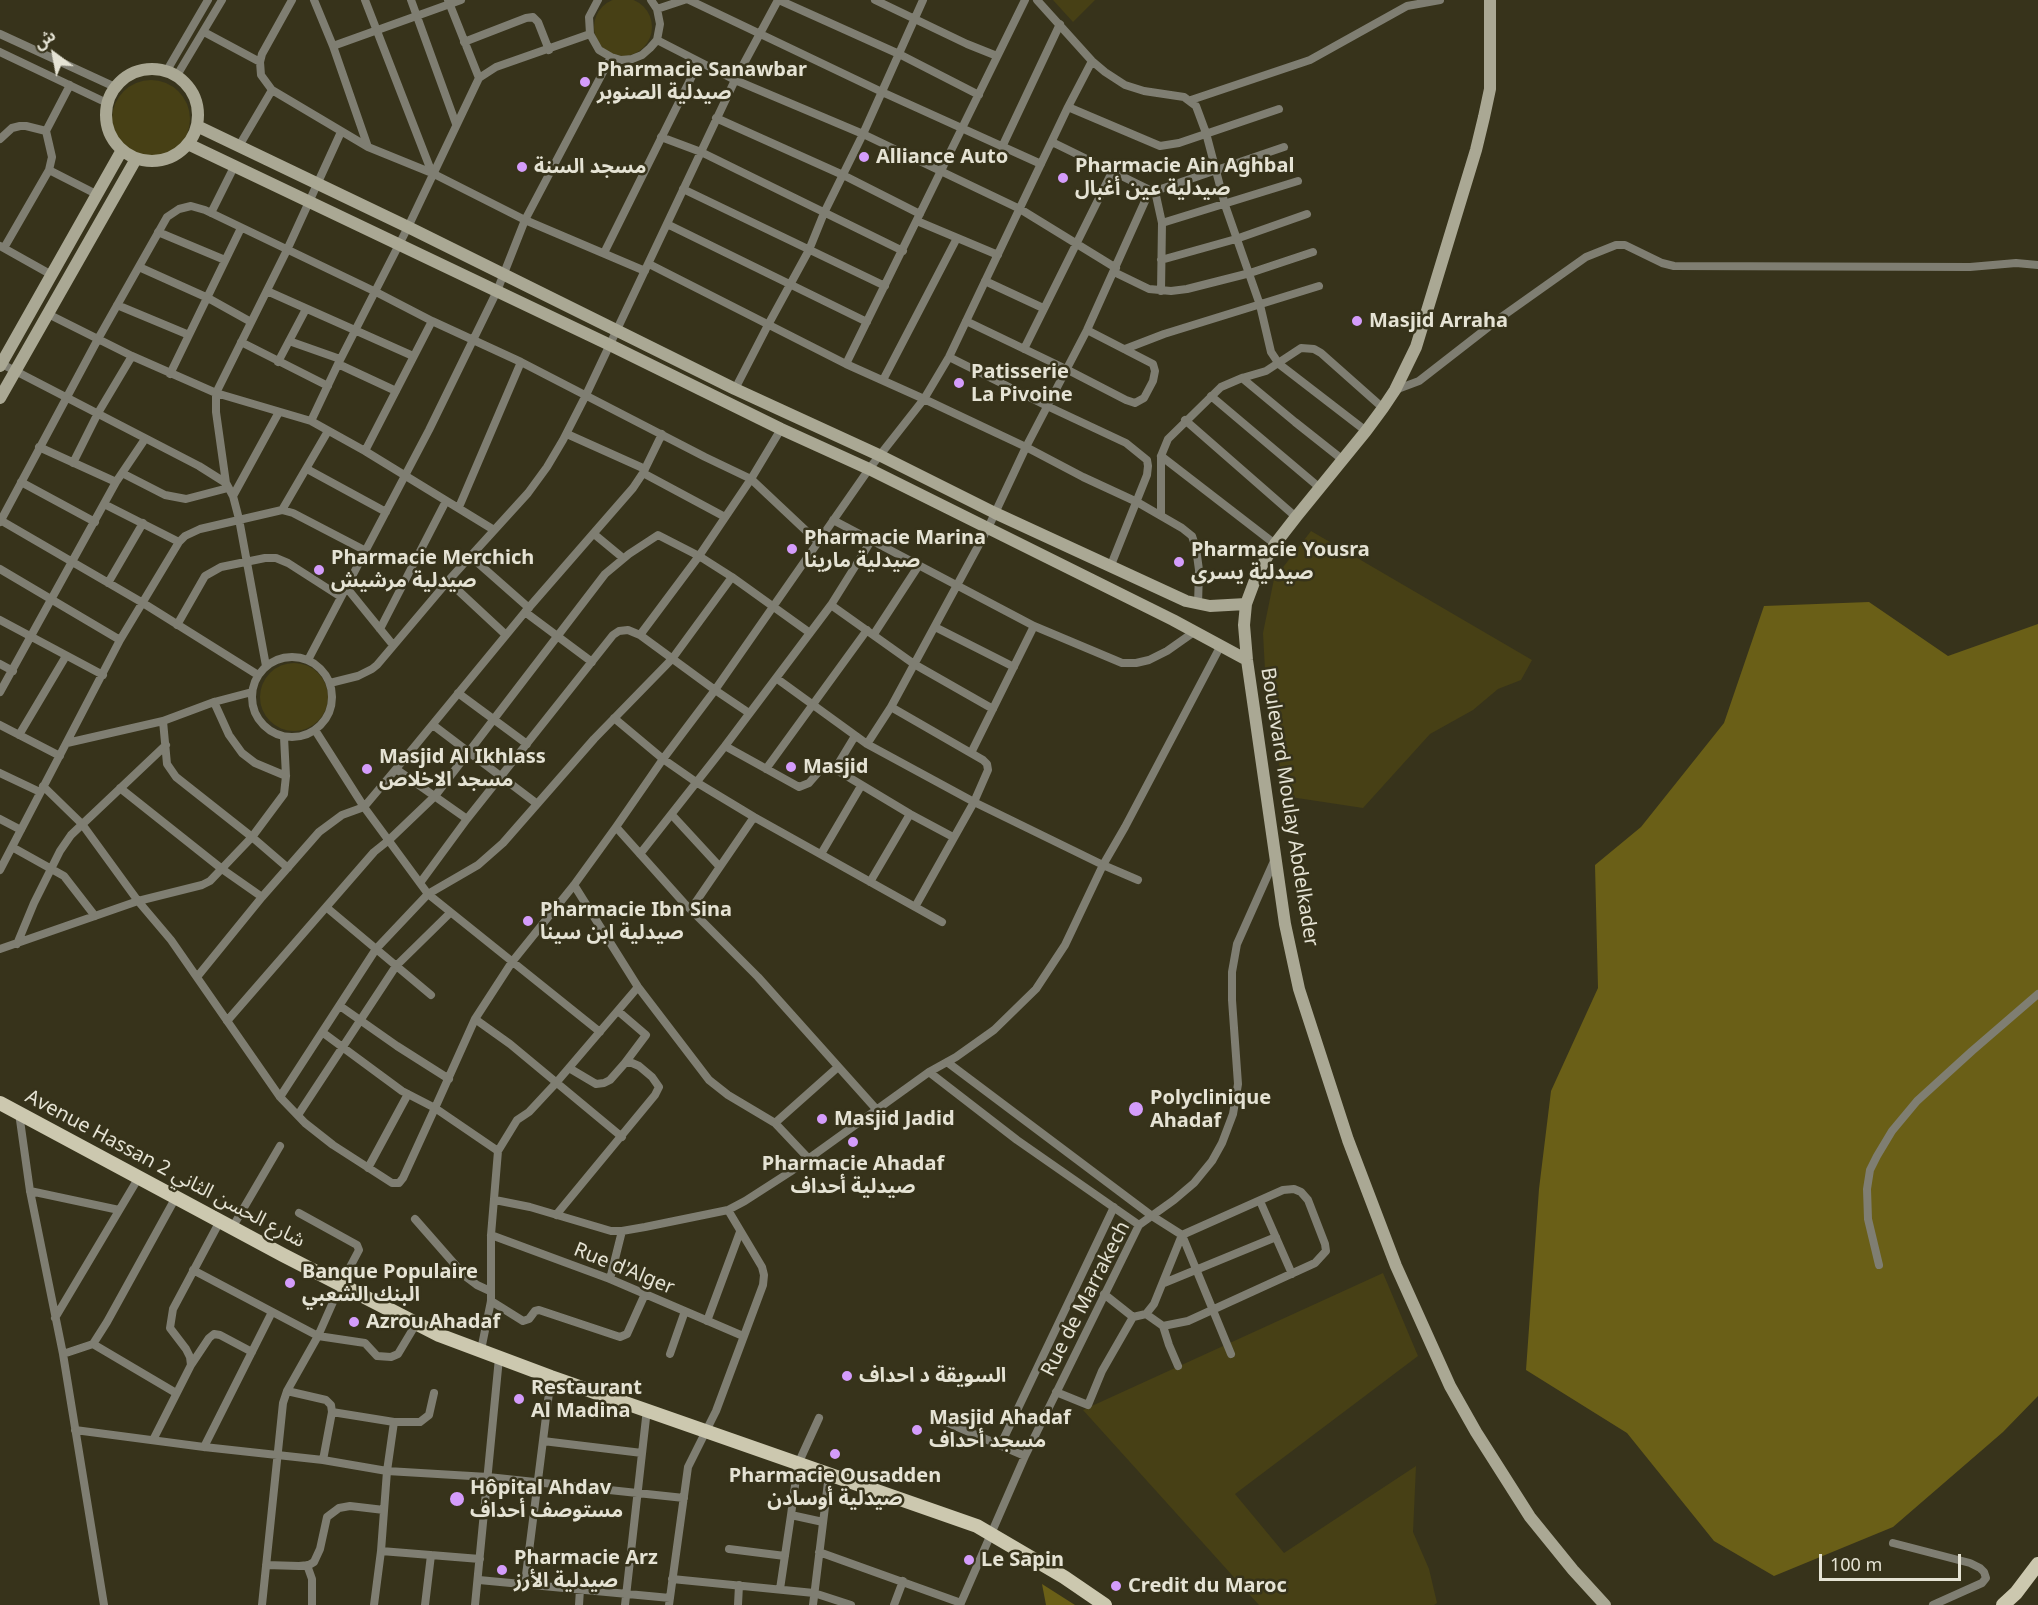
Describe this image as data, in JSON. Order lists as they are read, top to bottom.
{
  "streets": {
    "main road": ["Avenue Hassan 2 شارع الحسن الثاني"],
    "street": ["Boulevard Moulay Abdelkader", "Rue d'Alger", "Rue de Marrakech"]
  },
  "crossings": [
    ["Boulevard Moulay Abdelkader", "Rue de Marrakech"],
    ["Avenue Hassan 2 شارع الحسن الثاني", "Rue de Marrakech"]
  ],
  "places": [
    "Pharmacie Sanawbar صيدلية الصنوبر",
    "Alliance Auto",
    "مسجد السنة",
    "Pharmacie Ain Aghbal صيدلية عين أغبال",
    "Masjid Arraha",
    "Patisserie La Pivoine",
    "Pharmacie Marina صيدلية مارينا",
    "Pharmacie Yousra صيدلية يسرى",
    "Pharmacie Merchich صيدلية مرشيش",
    "Masjid",
    "Masjid Al Ikhlass مسجد الاخلاص",
    "Pharmacie Ibn Sina صيدلية ابن سينا",
    "Polyclinique Ahadaf",
    "Masjid Jadid",
    "Pharmacie Ahadaf صيدلية أحداف",
    "Banque Populaire البنك الشعبي",
    "Azrou Ahadaf",
    "السويقة د احداف",
    "Restaurant Al Madina",
    "Masjid Ahadaf مسجد أحداف",
    "Pharmacie Ousadden صيدلية أوسادن",
    "Hôpital Ahdav مستوصف أحداف",
    "Le Sapin",
    "Pharmacie Arz صيدلية الأرز",
    "Credit du Maroc"
  ],
  "scale_bar": "100 m",
  "north": "top left"
}
